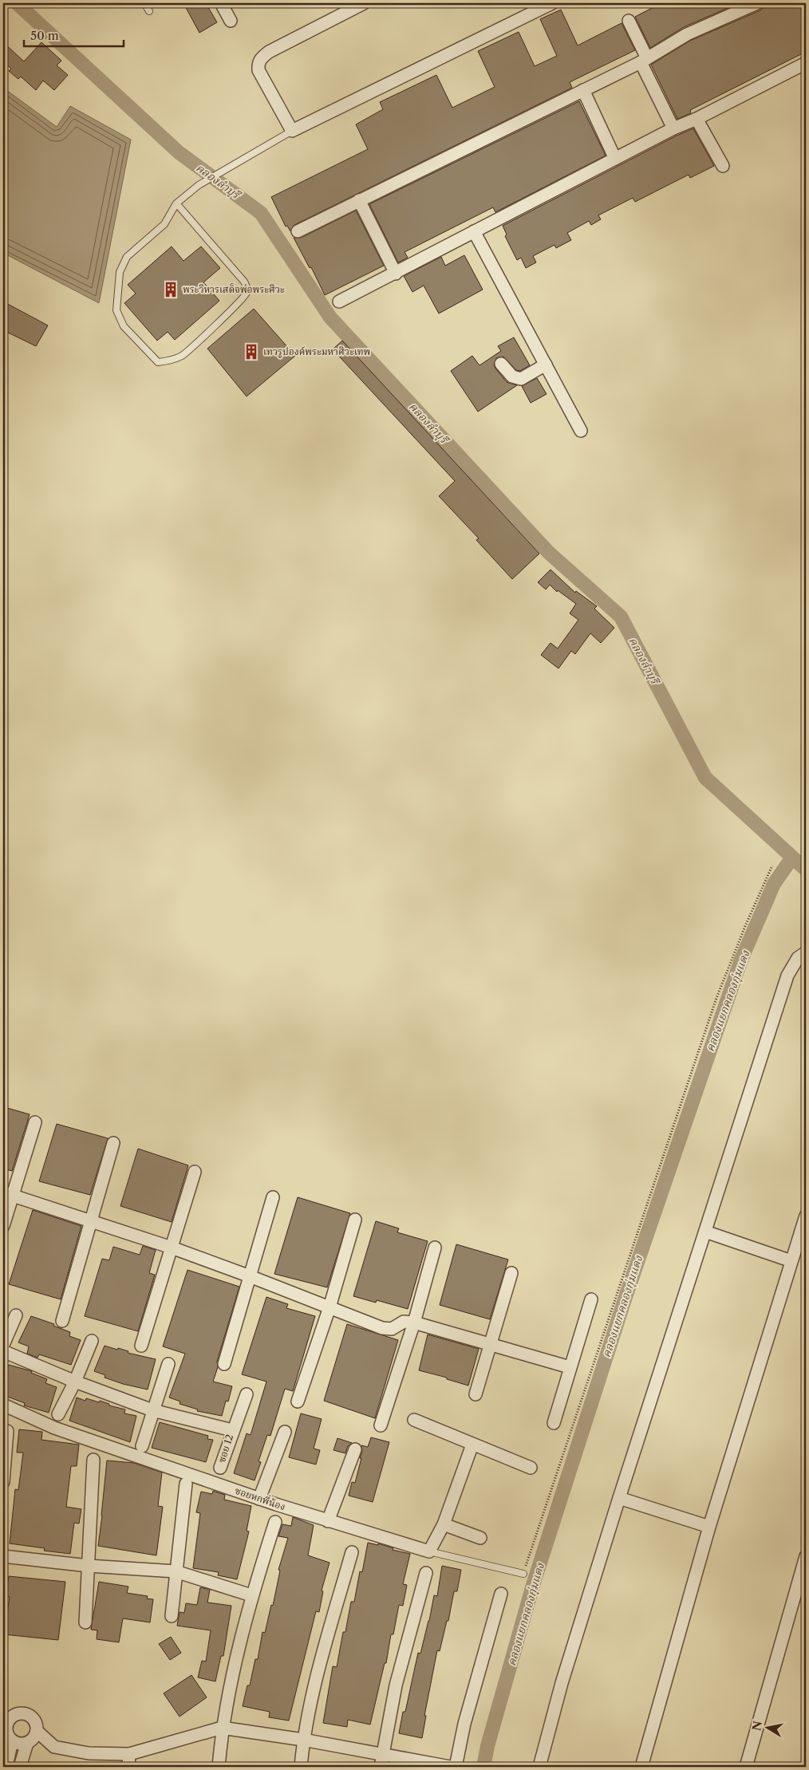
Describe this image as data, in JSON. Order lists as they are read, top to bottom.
{
  "streets": {
    "street": ["ซอย 12", "ซอยหกพี่น้อง"]
  },
  "water": ["คลองลำบุรี", "คลองแยกคลองกุ่มแดง"],
  "places": {
    "building": ["พระวิหารเสด็จพ่อพระศิวะ", "เทวรูปองค์พระมหาศิวะเทพ"]
  },
  "scale_bar": "50 m",
  "north": "left"
}
